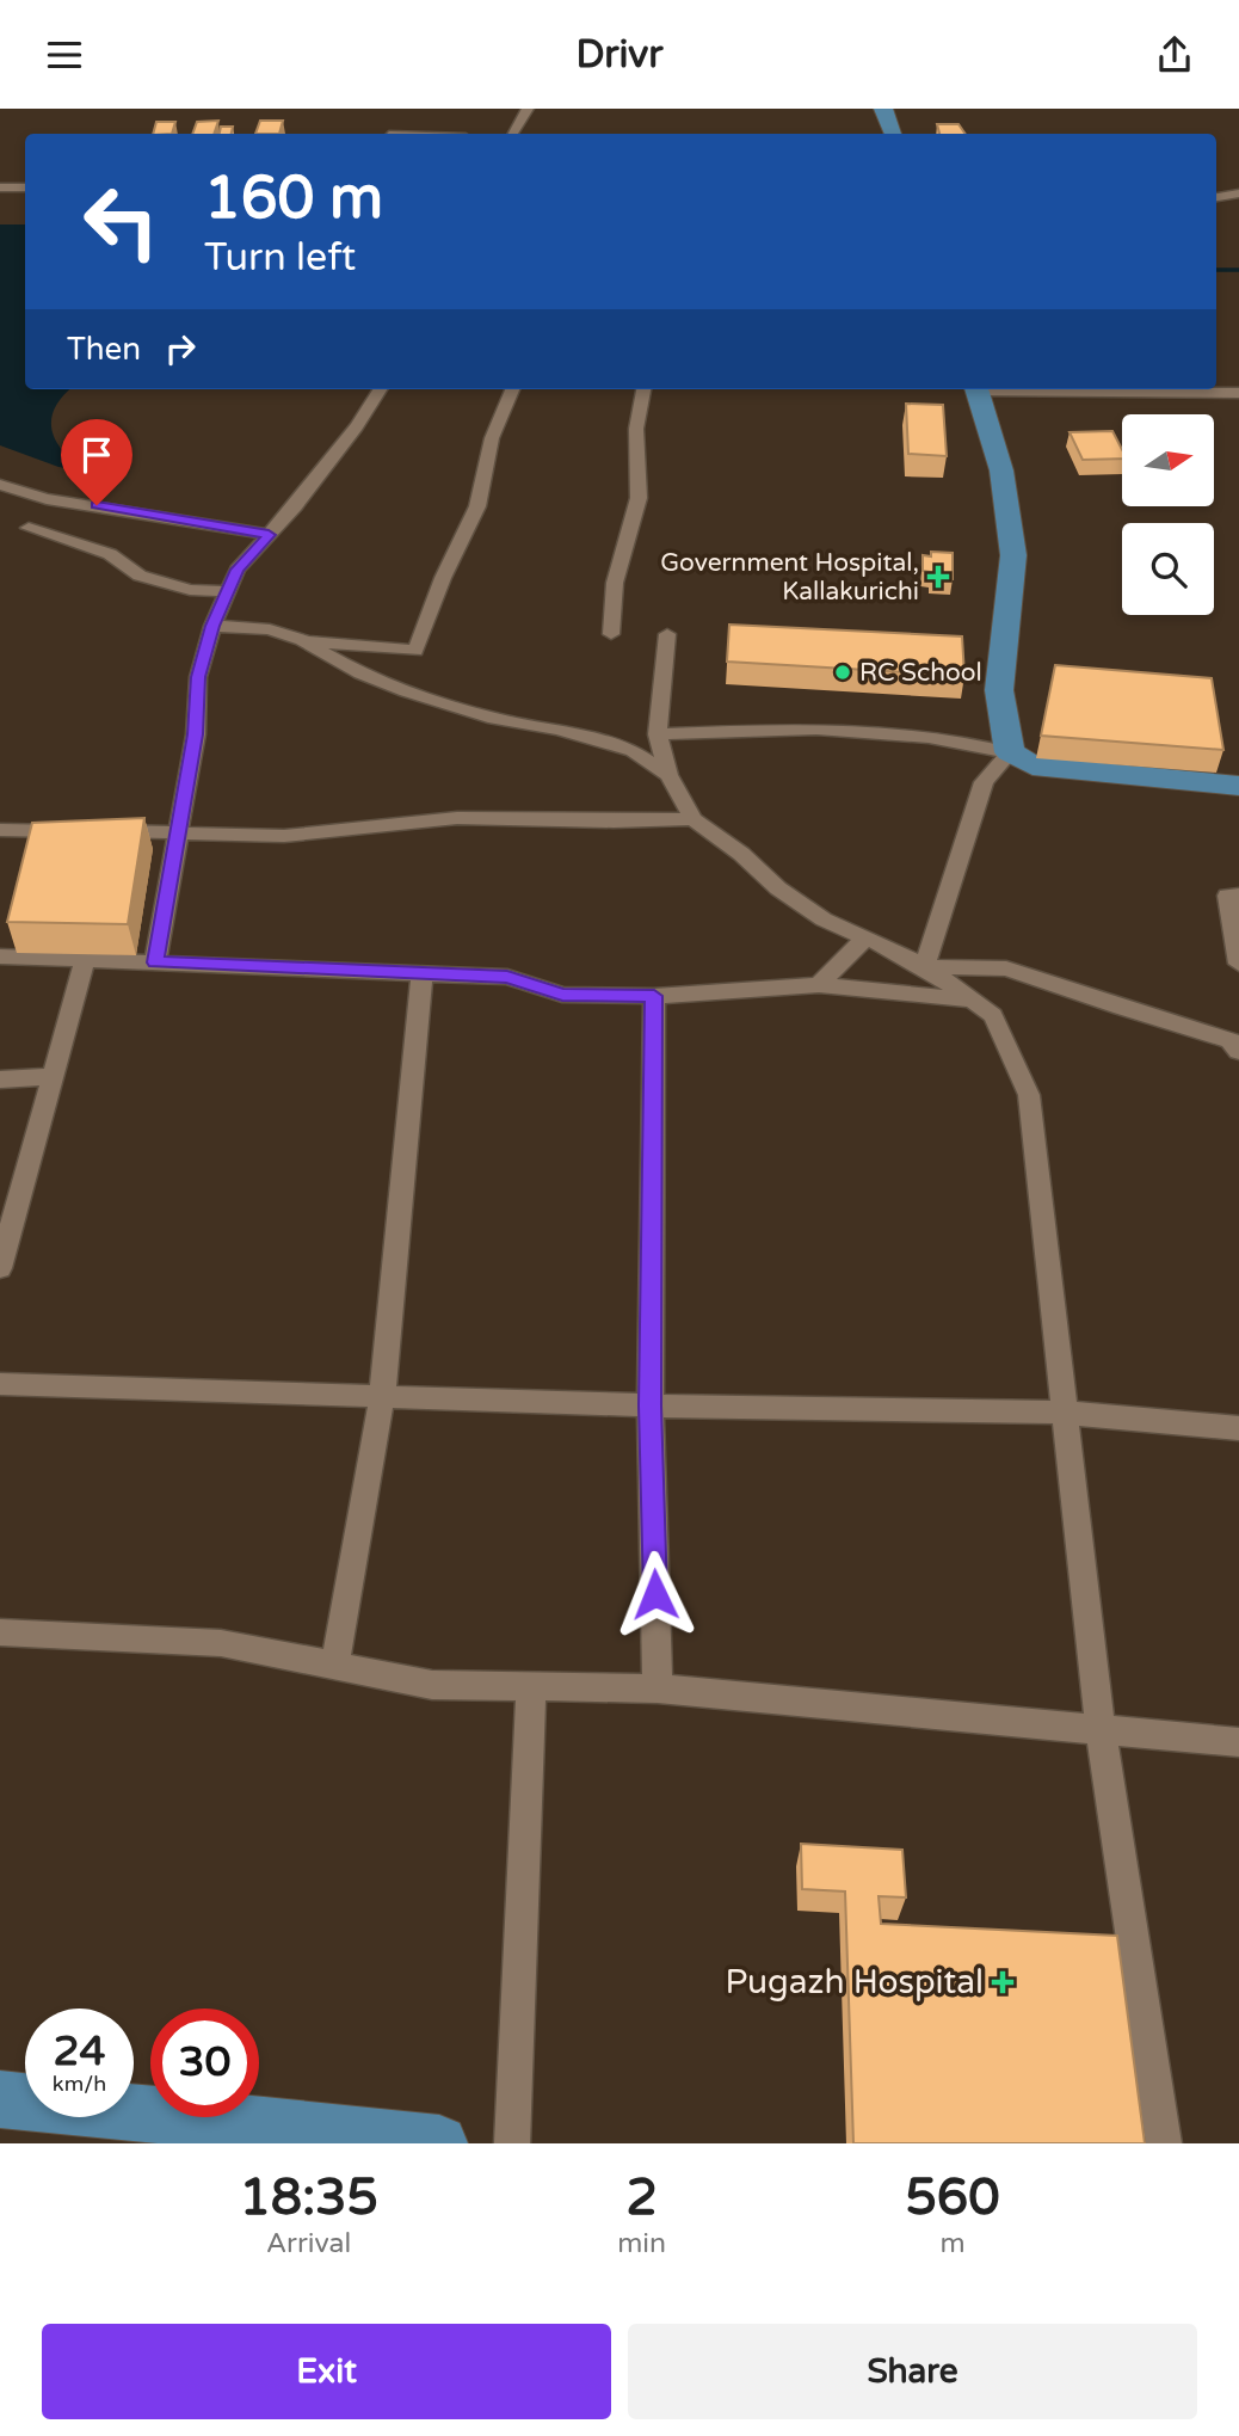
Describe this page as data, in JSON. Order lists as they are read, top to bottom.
{
  "places": {
    "health": ["Government Hospital, Kallakurichi", "Pugazh Hospital"],
    "other": ["RC School"]
  },
  "north": "right",
  "page": {
    "header": "Drivr",
    "turn": ["160 m", "Turn left"],
    "then": "Then",
    "speed": "24 km/h",
    "limit": "30",
    "eta": [
      "18:35",
      "Arrival",
      "2",
      "min",
      "560",
      "m"
    ],
    "buttons": ["Exit", "Share"]
  }
}
